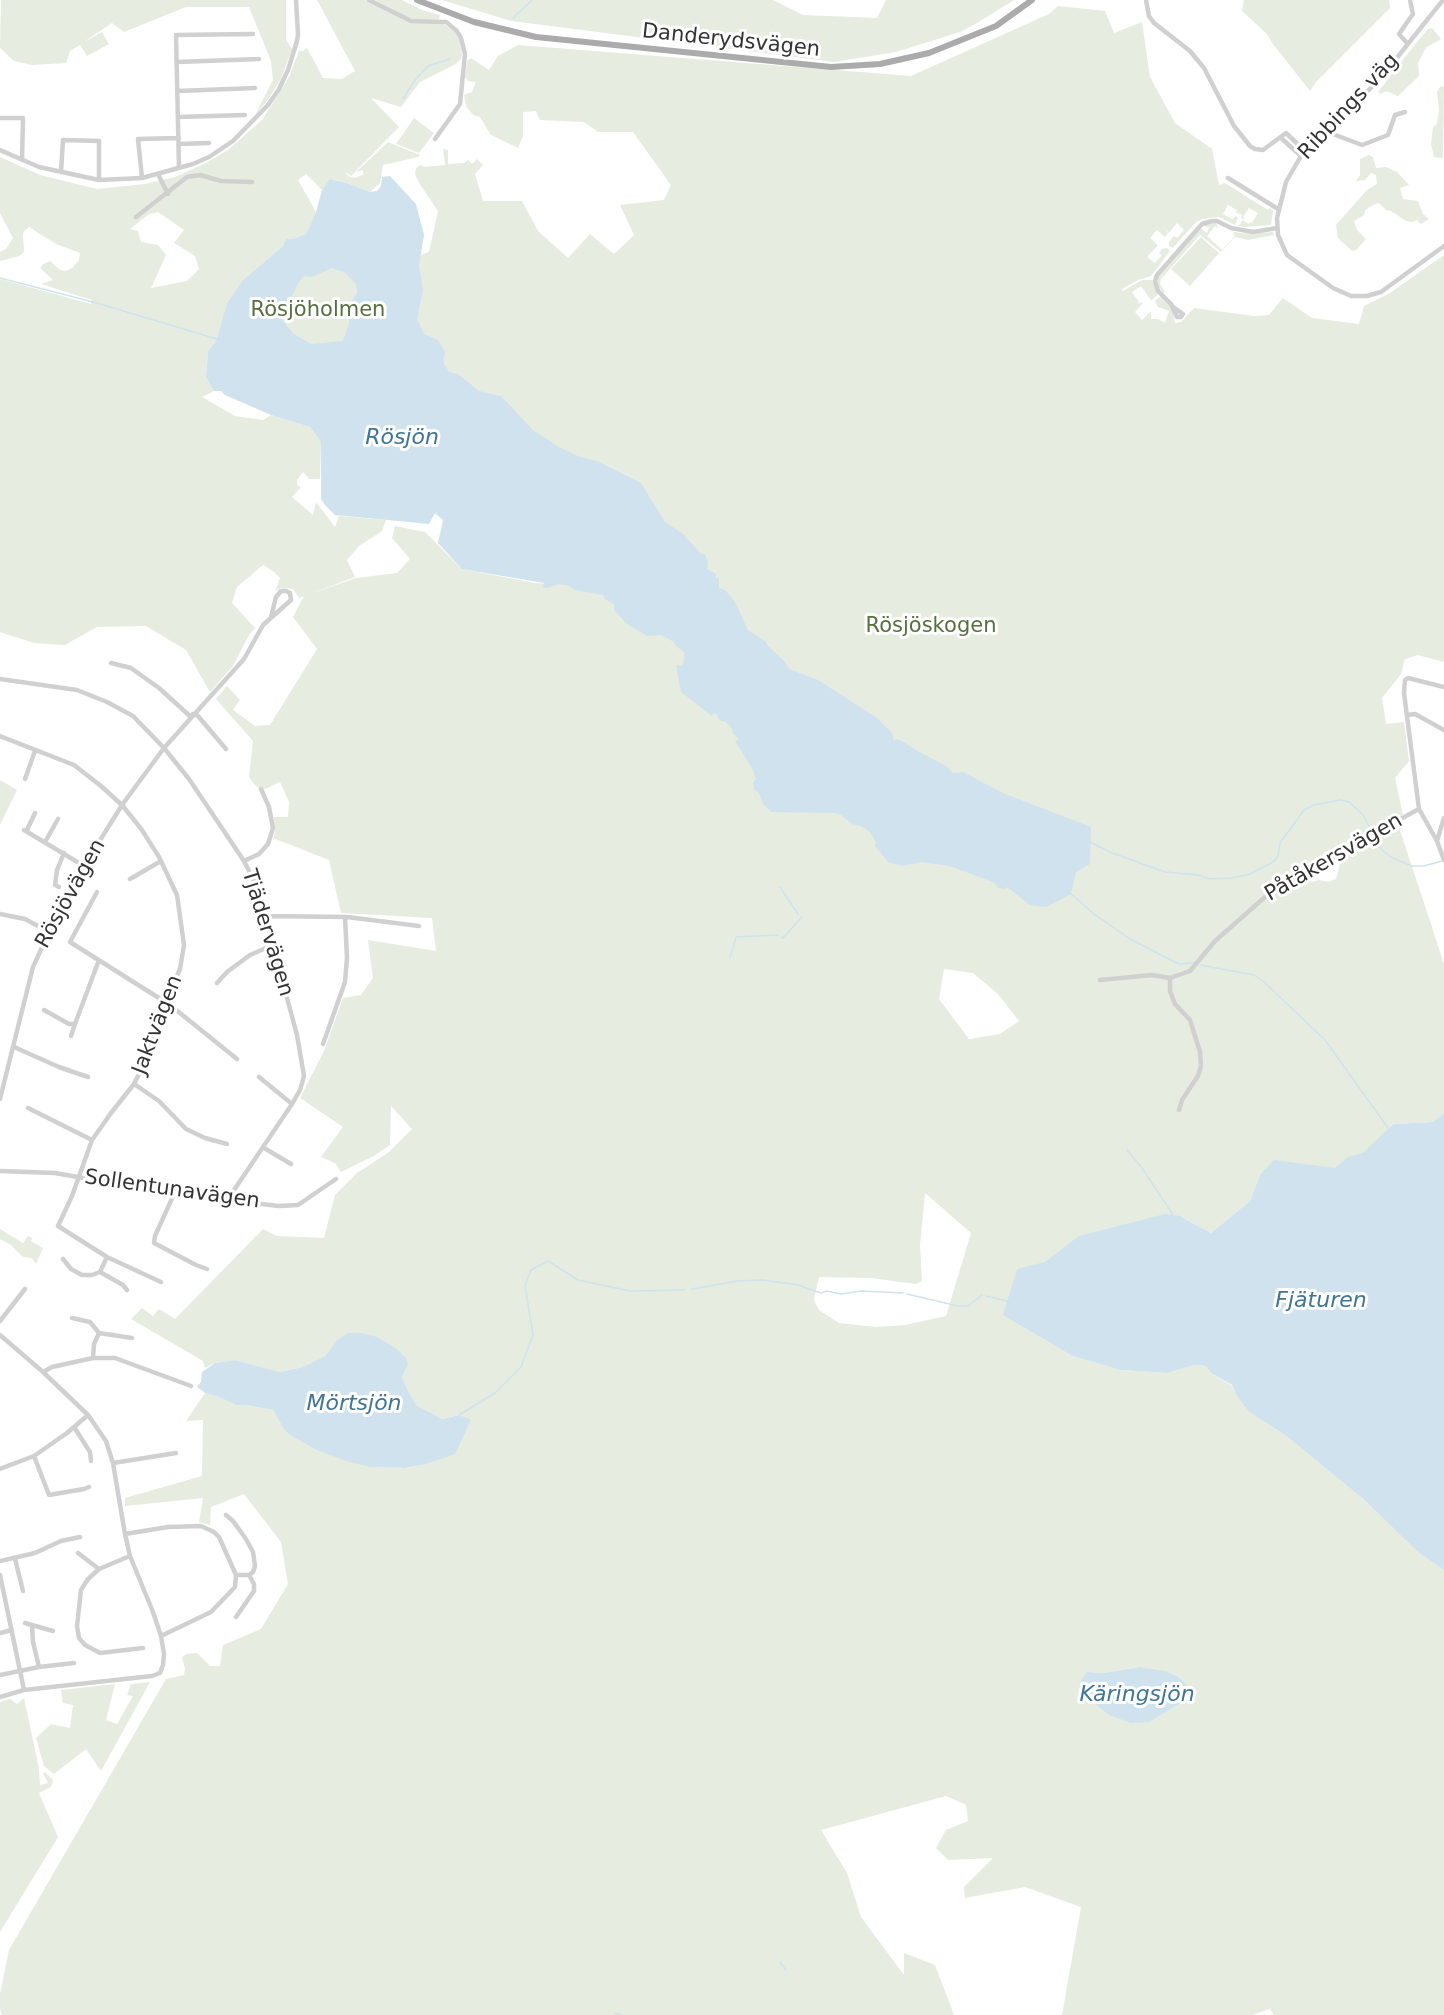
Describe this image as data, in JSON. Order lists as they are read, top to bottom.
{
  "streets": {
    "main road": ["Danderydsvägen"],
    "street": [
      "Ribbings väg",
      "Påtåkersvägen",
      "Rösjövägen",
      "Tjädervägen",
      "Jaktvägen",
      "Sollentunavägen"
    ]
  },
  "crossings": [
    ["Rösjövägen", "Tjädervägen"],
    ["Rösjövägen", "Jaktvägen"],
    ["Tjädervägen", "Sollentunavägen"],
    ["Jaktvägen", "Sollentunavägen"]
  ],
  "water": [
    "Rösjön",
    "Fjäturen",
    "Mörtsjön",
    "Käringsjön"
  ],
  "parks": ["Rösjöholmen", "Rösjöskogen"]
}
